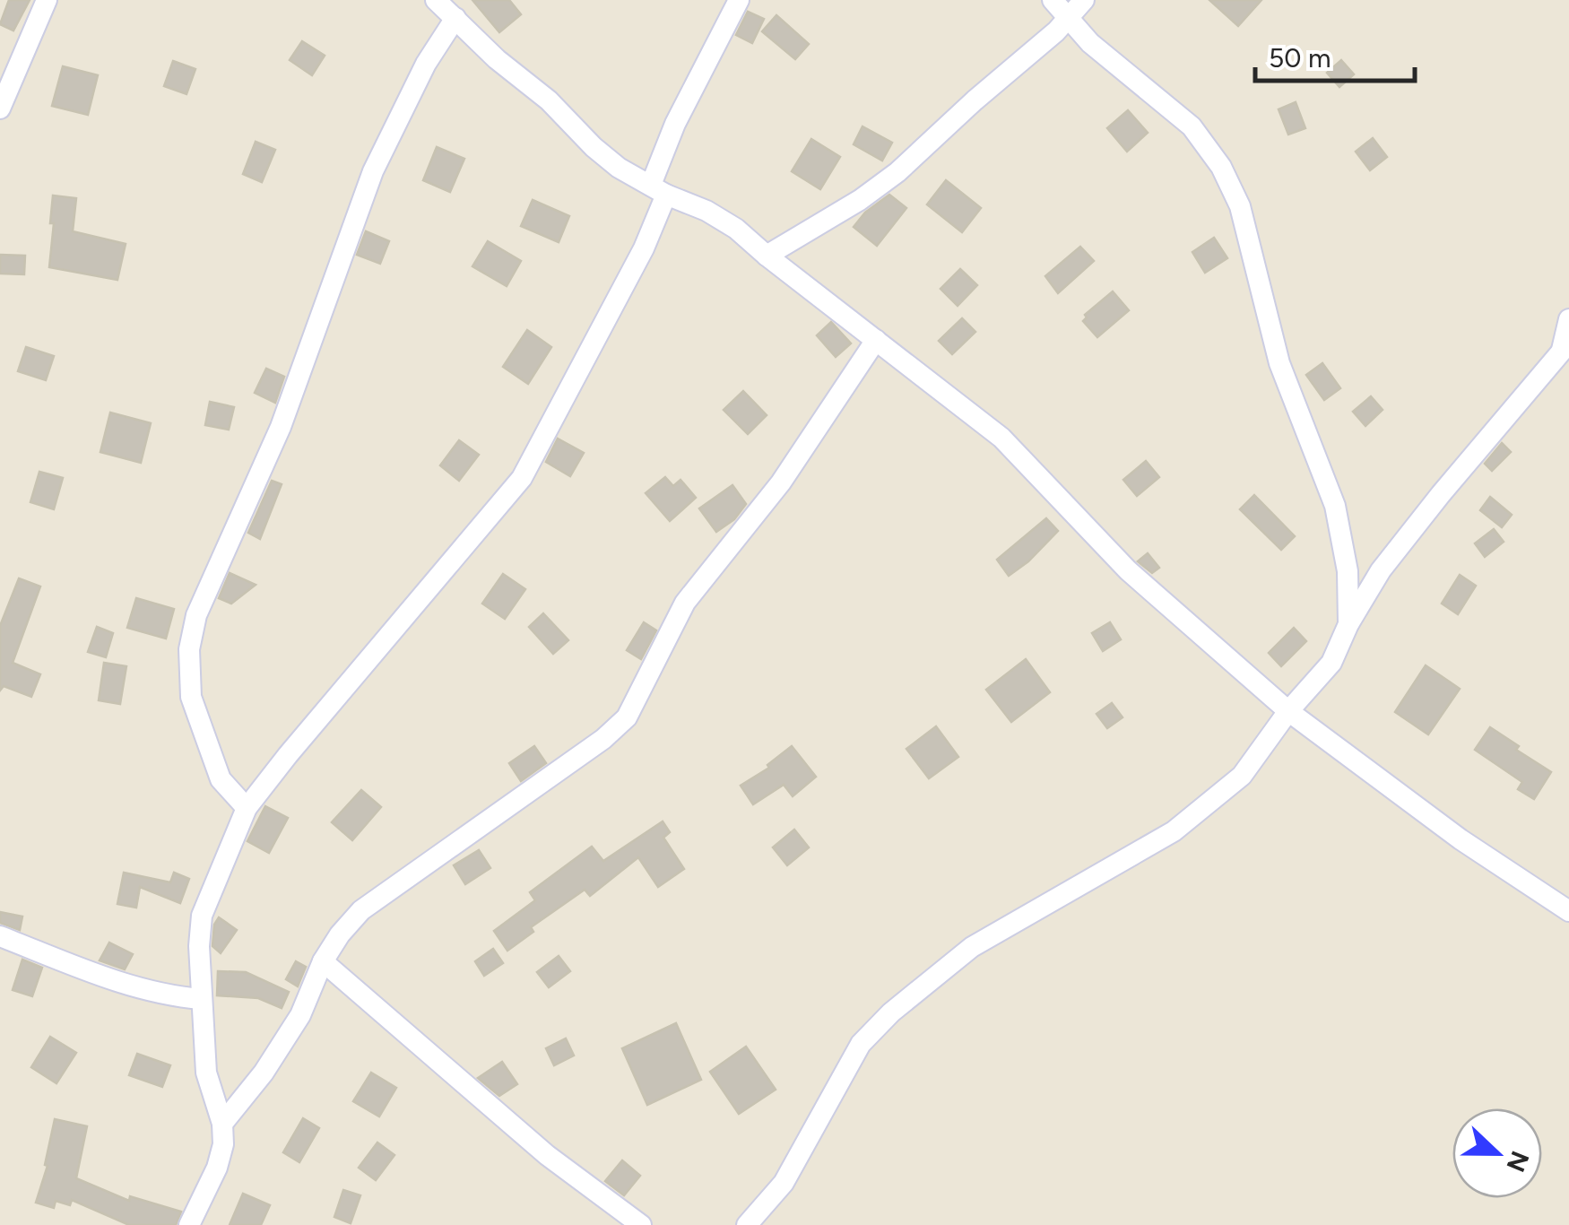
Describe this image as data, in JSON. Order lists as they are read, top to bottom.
{
  "scale_bar": "50 m",
  "north": "right"
}
